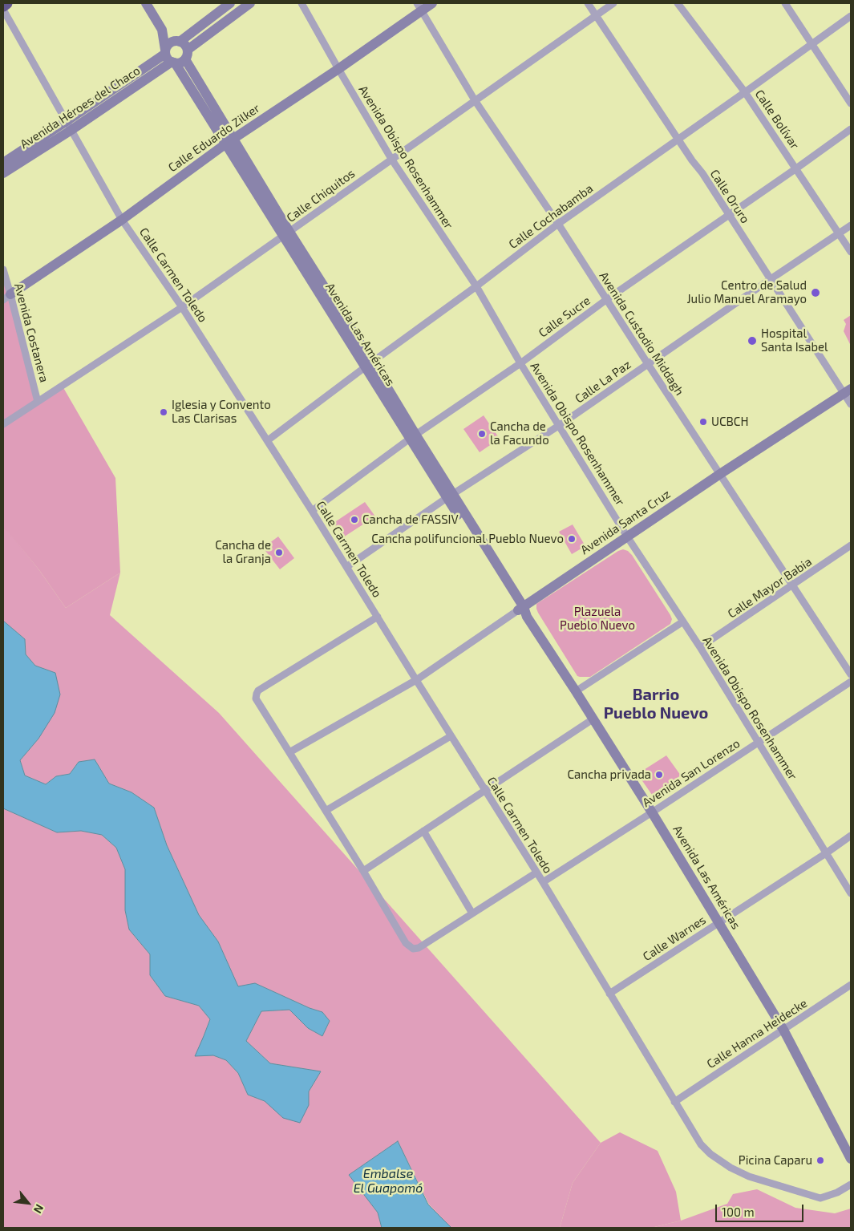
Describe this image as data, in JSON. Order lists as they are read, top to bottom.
{
  "streets": {
    "street": [
      "Avenida Héroes del Chaco",
      "Calle Bolívar",
      "Calle Eduardo Zilker",
      "Avenida Obispo Rosenhammer",
      "Calle Chiquitos",
      "Calle Oruro",
      "Calle Cochabamba",
      "Calle Carmen Toledo",
      "Calle Sucre",
      "Avenida Costanera",
      "Avenida Custodio Middagh",
      "Avenida Las Américas",
      "Calle La Paz",
      "Avenida Santa Cruz",
      "Calle Mayor Babia",
      "Avenida San Lorenzo",
      "Calle Warnes",
      "Calle Hanna Heidecke"
    ]
  },
  "crossings": [
    ["Avenida Héroes del Chaco", "Calle Carmen Toledo"],
    ["Avenida Héroes del Chaco", "Avenida Las Américas"],
    ["Calle Bolívar", "Calle Cochabamba"],
    ["Calle Bolívar", "Calle Sucre"],
    ["Calle Bolívar", "Calle La Paz"],
    ["Calle Eduardo Zilker", "Avenida Obispo Rosenhammer"],
    ["Calle Eduardo Zilker", "Calle Carmen Toledo"],
    ["Calle Eduardo Zilker", "Avenida Costanera"],
    ["Calle Eduardo Zilker", "Avenida Custodio Middagh"],
    ["Calle Eduardo Zilker", "Avenida Las Américas"],
    ["Avenida Obispo Rosenhammer", "Calle Chiquitos"],
    ["Avenida Obispo Rosenhammer", "Calle Cochabamba"],
    ["Avenida Obispo Rosenhammer", "Calle Sucre"],
    ["Avenida Obispo Rosenhammer", "Calle La Paz"],
    ["Avenida Obispo Rosenhammer", "Avenida Santa Cruz"],
    ["Avenida Obispo Rosenhammer", "Calle Mayor Babia"],
    ["Avenida Obispo Rosenhammer", "Avenida San Lorenzo"],
    ["Avenida Obispo Rosenhammer", "Calle Warnes"],
    ["Calle Chiquitos", "Calle Oruro"],
    ["Calle Chiquitos", "Calle Carmen Toledo"],
    ["Calle Chiquitos", "Avenida Costanera"],
    ["Calle Chiquitos", "Avenida Custodio Middagh"],
    ["Calle Chiquitos", "Avenida Las Américas"],
    ["Calle Oruro", "Calle Cochabamba"],
    ["Calle Oruro", "Calle Sucre"],
    ["Calle Oruro", "Calle La Paz"],
    ["Calle Oruro", "Avenida Santa Cruz"],
    ["Calle Cochabamba", "Calle Carmen Toledo"],
    ["Calle Cochabamba", "Avenida Custodio Middagh"],
    ["Calle Cochabamba", "Avenida Las Américas"],
    ["Calle Carmen Toledo", "Calle Sucre"],
    ["Calle Carmen Toledo", "Calle La Paz"],
    ["Calle Carmen Toledo", "Avenida Santa Cruz"],
    ["Calle Carmen Toledo", "Avenida San Lorenzo"],
    ["Calle Carmen Toledo", "Calle Warnes"],
    ["Calle Carmen Toledo", "Calle Hanna Heidecke"],
    ["Calle Sucre", "Avenida Custodio Middagh"],
    ["Calle Sucre", "Avenida Las Américas"],
    ["Avenida Custodio Middagh", "Calle La Paz"],
    ["Avenida Custodio Middagh", "Avenida Santa Cruz"],
    ["Avenida Custodio Middagh", "Calle Mayor Babia"],
    ["Avenida Las Américas", "Calle La Paz"],
    ["Avenida Las Américas", "Avenida Santa Cruz"],
    ["Avenida Las Américas", "Avenida San Lorenzo"],
    ["Avenida Las Américas", "Calle Warnes"],
    ["Avenida Las Américas", "Calle Hanna Heidecke"]
  ],
  "districts": ["Barrio Pueblo Nuevo"],
  "water": ["Embalse El Guapomó"],
  "parks": ["Plazuela Pueblo Nuevo"],
  "places": [
    "Centro de Salud Julio Manuel Aramayo",
    "Hospital Santa Isabel",
    "Iglesia y Convento Las Clarisas",
    "UCBCH",
    "Cancha de la Facundo",
    "Cancha de FASSIV",
    "Cancha polifuncional Pueblo Nuevo",
    "Cancha de la Granja",
    "Cancha privada",
    "Picina Caparu"
  ],
  "scale_bar": "100 m",
  "north": "bottom right"
}
